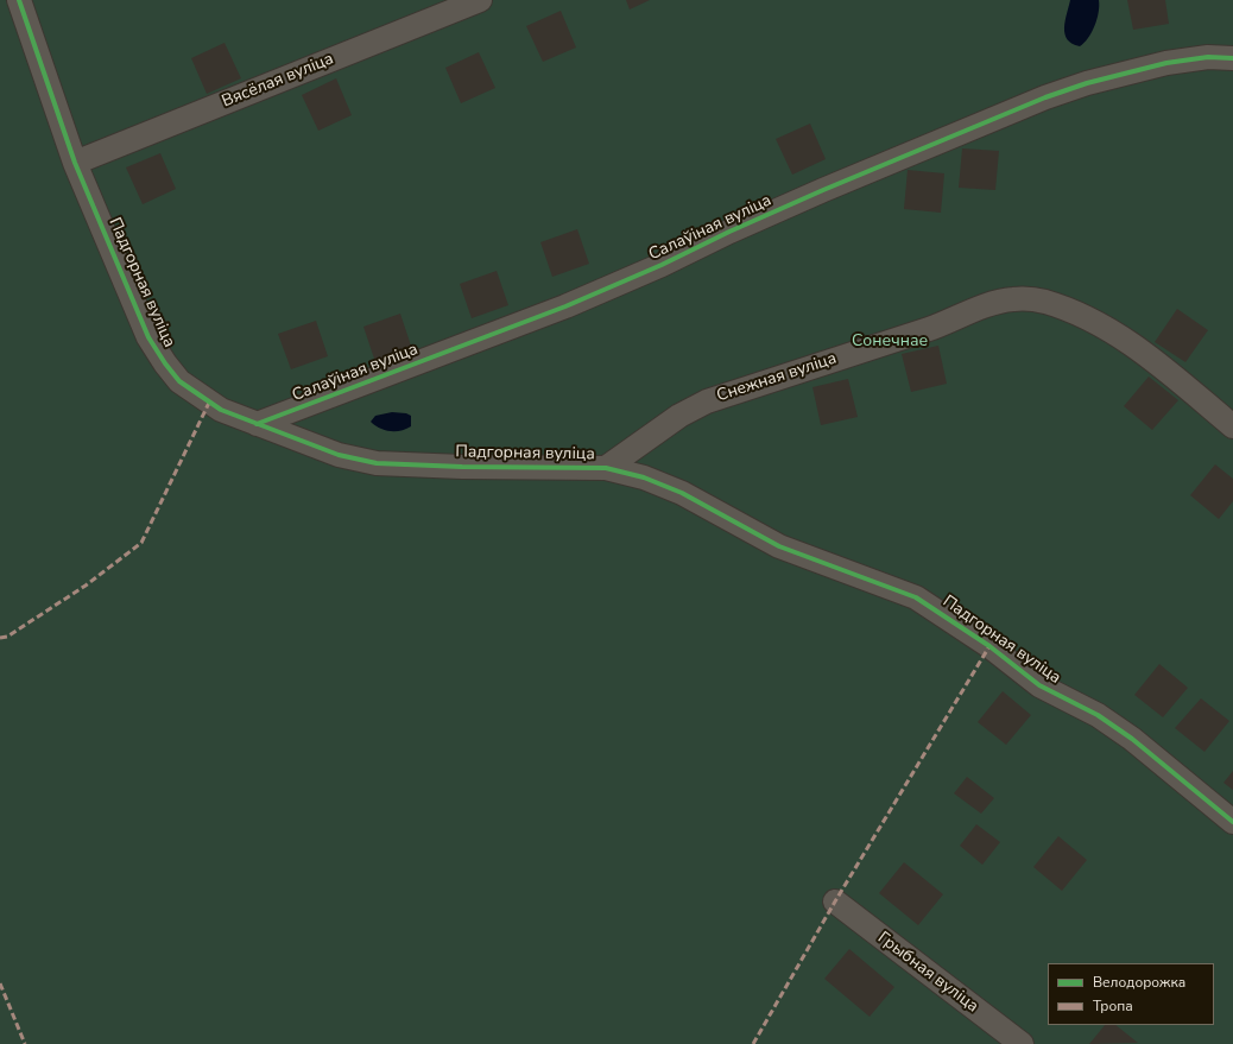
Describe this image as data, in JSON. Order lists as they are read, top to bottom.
{
  "streets": {
    "street": [
      "Вясёлая вуліца",
      "Салаўіная вуліца",
      "Падгорная вуліца",
      "Снежная вуліца",
      "Грыбная вуліца"
    ]
  },
  "crossings": [
    ["Вясёлая вуліца", "Падгорная вуліца"],
    ["Салаўіная вуліца", "Падгорная вуліца"],
    ["Падгорная вуліца", "Снежная вуліца"]
  ],
  "parks": ["Сонечнае"],
  "legend": ["Велодорожка", "Тропа"]
}
